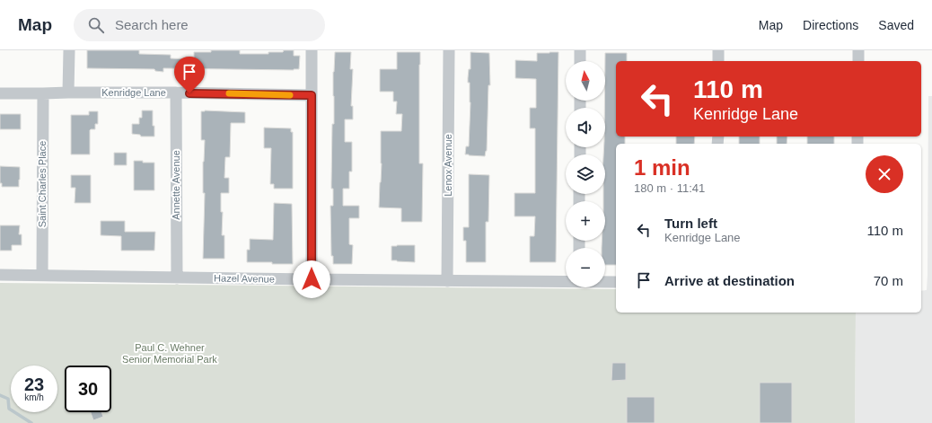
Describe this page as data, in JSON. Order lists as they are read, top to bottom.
{
  "streets": {
    "street": [
      "Kenridge Lane",
      "Lenox Avenue",
      "Saint Charles Place",
      "Annette Avenue",
      "Hazel Avenue"
    ]
  },
  "crossings": [
    ["Kenridge Lane", "Saint Charles Place"],
    ["Kenridge Lane", "Annette Avenue"],
    ["Lenox Avenue", "Hazel Avenue"],
    ["Saint Charles Place", "Hazel Avenue"],
    ["Annette Avenue", "Hazel Avenue"]
  ],
  "parks": ["Paul C. Wehner Senior Memorial Park"],
  "north": "top",
  "page": {
    "header": "Map",
    "search": "Search here",
    "nav": ["Map", "Directions", "Saved"],
    "map_buttons": ["+", "−"],
    "turn": ["110 m", "Kenridge Lane"],
    "heading": ["1 min", "180 m · 11:41"],
    "list": [
      {
        "name": "Turn left",
        "note": "Kenridge Lane",
        "value": "110 m"
      },
      {
        "name": "Arrive at destination",
        "value": "70 m"
      }
    ],
    "speed": "23 km/h",
    "limit": "30"
  }
}
